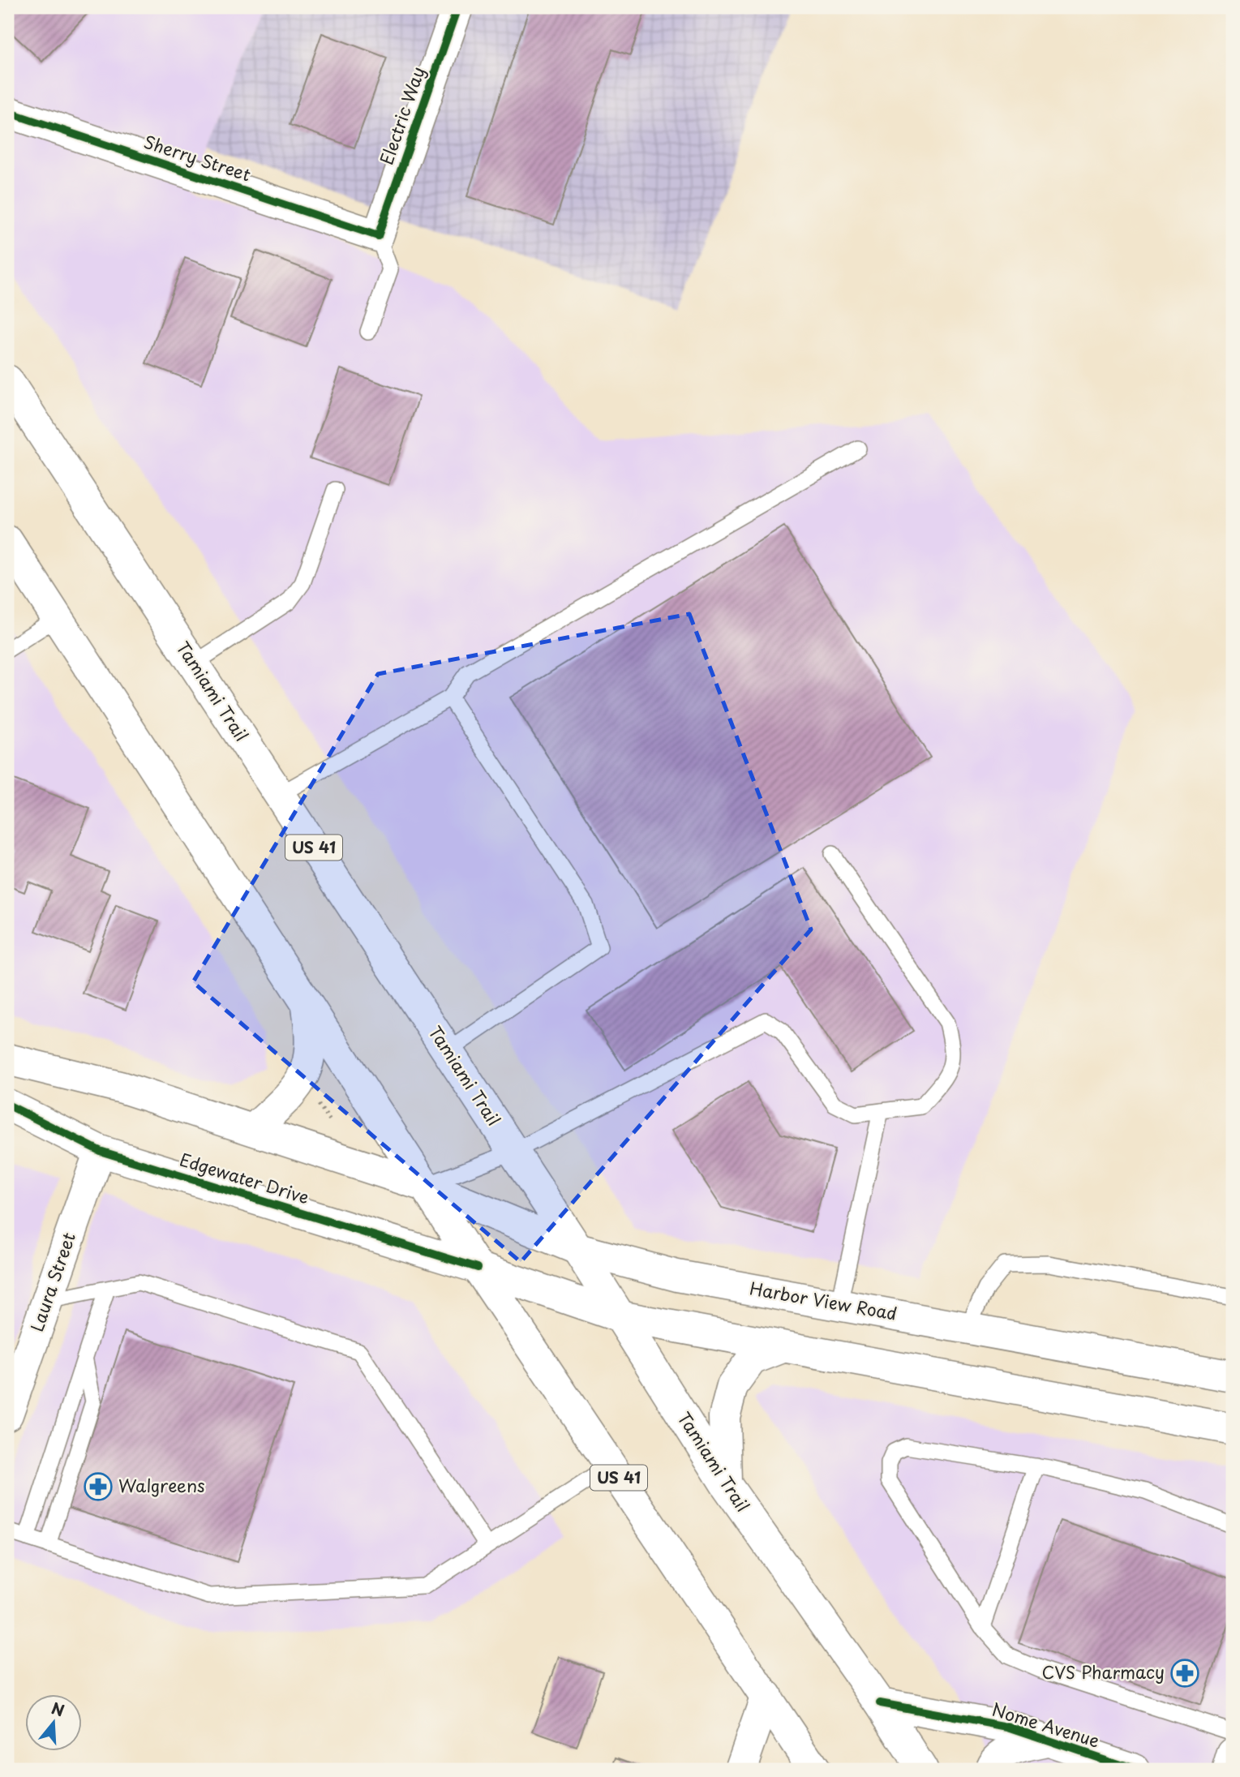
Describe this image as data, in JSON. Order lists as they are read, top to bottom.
{
  "streets": {
    "main road": [
      "Electric Way",
      "Sherry Street",
      "Tamiami Trail",
      "US 41",
      "Edgewater Drive",
      "Laura Street",
      "Harbor View Road",
      "Nome Avenue"
    ]
  },
  "crossings": [
    ["Electric Way", "Sherry Street"],
    ["Tamiami Trail", "Harbor View Road"],
    ["Tamiami Trail", "Nome Avenue"],
    ["US 41", "Edgewater Drive"],
    ["US 41", "Harbor View Road"],
    ["Edgewater Drive", "Laura Street"]
  ],
  "places": {
    "pharmacy": ["Walgreens", "CVS Pharmacy"]
  },
  "north": "top"
}
